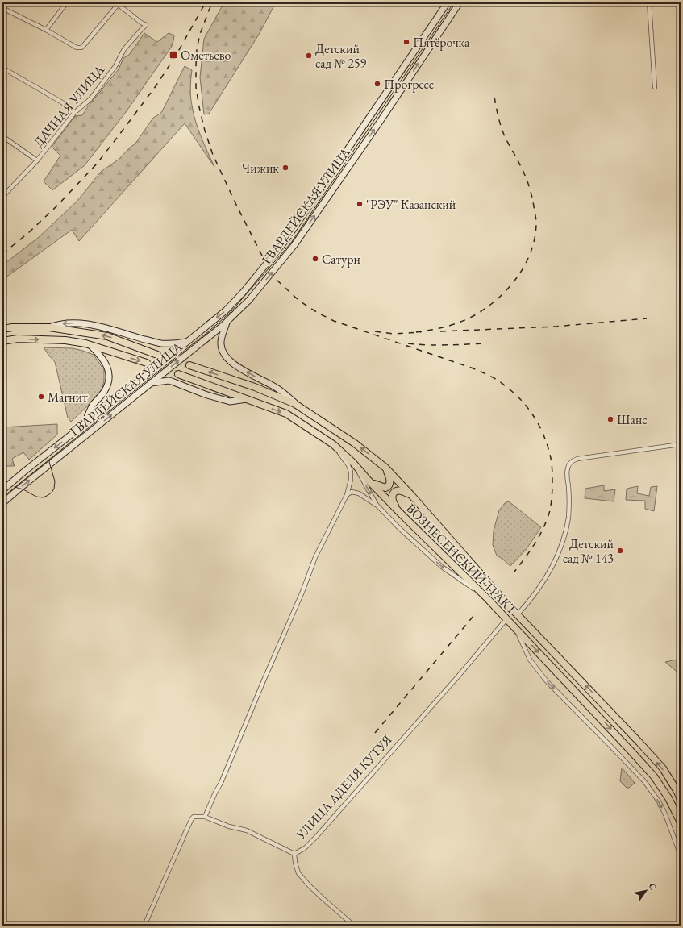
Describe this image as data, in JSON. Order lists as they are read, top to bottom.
{
  "streets": {
    "main road": ["ГВАРДЕЙСКАЯ УЛИЦА", "ВОЗНЕСЕНСКИЙ ТРАКТ"],
    "street": ["ДАЧНАЯ УЛИЦА", "УЛИЦА АДЕЛЯ КУТУЯ"]
  },
  "crossings": [
    ["ВОЗНЕСЕНСКИЙ ТРАКТ", "УЛИЦА АДЕЛЯ КУТУЯ"]
  ],
  "places": {
    "other": [
      "Пятёрочка",
      "Детский сад № 259",
      "Прогресс",
      "Чижик",
      "\"РЭУ\" Казанский",
      "Сатурн",
      "Магнит",
      "Шанс",
      "Детский сад № 143"
    ],
    "transit": ["Ометьево"]
  },
  "north": "top right"
}
